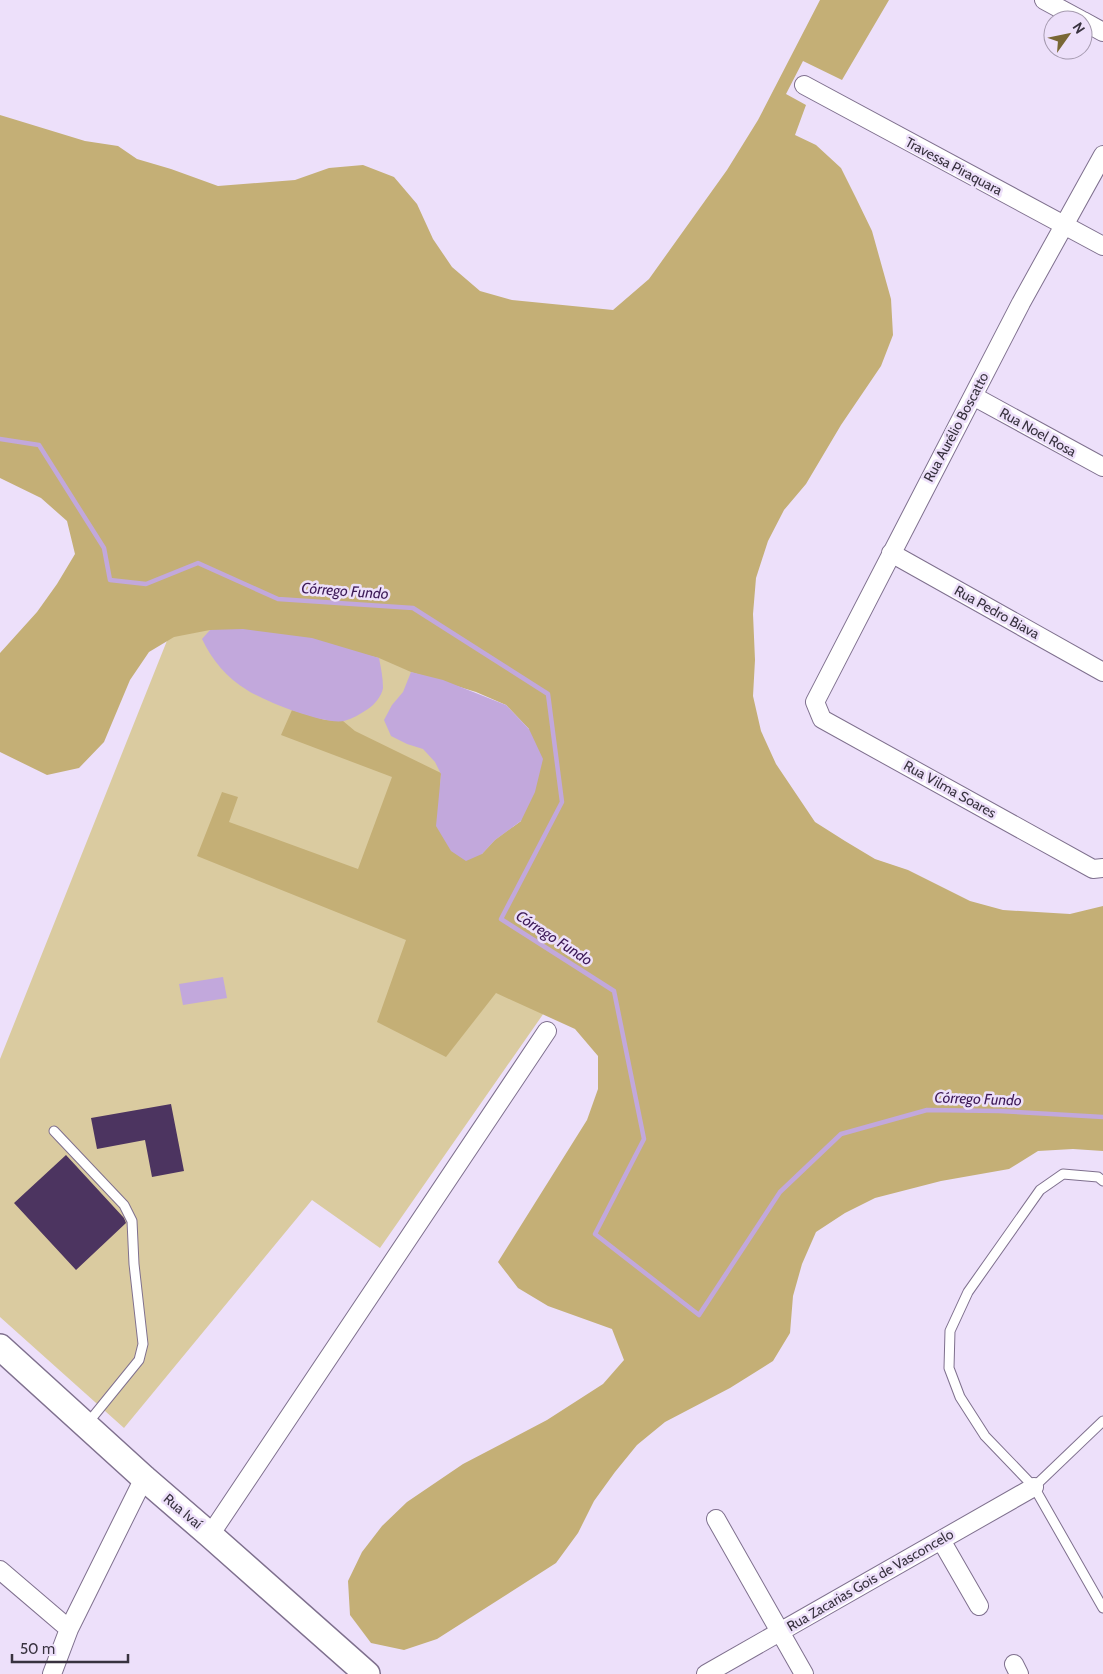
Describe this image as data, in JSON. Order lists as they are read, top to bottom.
{
  "streets": {
    "main road": ["Rua Ivaí"],
    "street": [
      "Travessa Piraquara",
      "Rua Aurélio Boscatto",
      "Rua Noel Rosa",
      "Rua Pedro Biava",
      "Rua Vilma Soares",
      "Rua Zacarias Gois de Vasconcelo"
    ]
  },
  "crossings": [
    ["Travessa Piraquara", "Rua Aurélio Boscatto"],
    ["Rua Aurélio Boscatto", "Rua Noel Rosa"],
    ["Rua Aurélio Boscatto", "Rua Pedro Biava"],
    ["Rua Aurélio Boscatto", "Rua Vilma Soares"]
  ],
  "water": ["Córrego Fundo"],
  "scale_bar": "50 m",
  "north": "top right"
}
